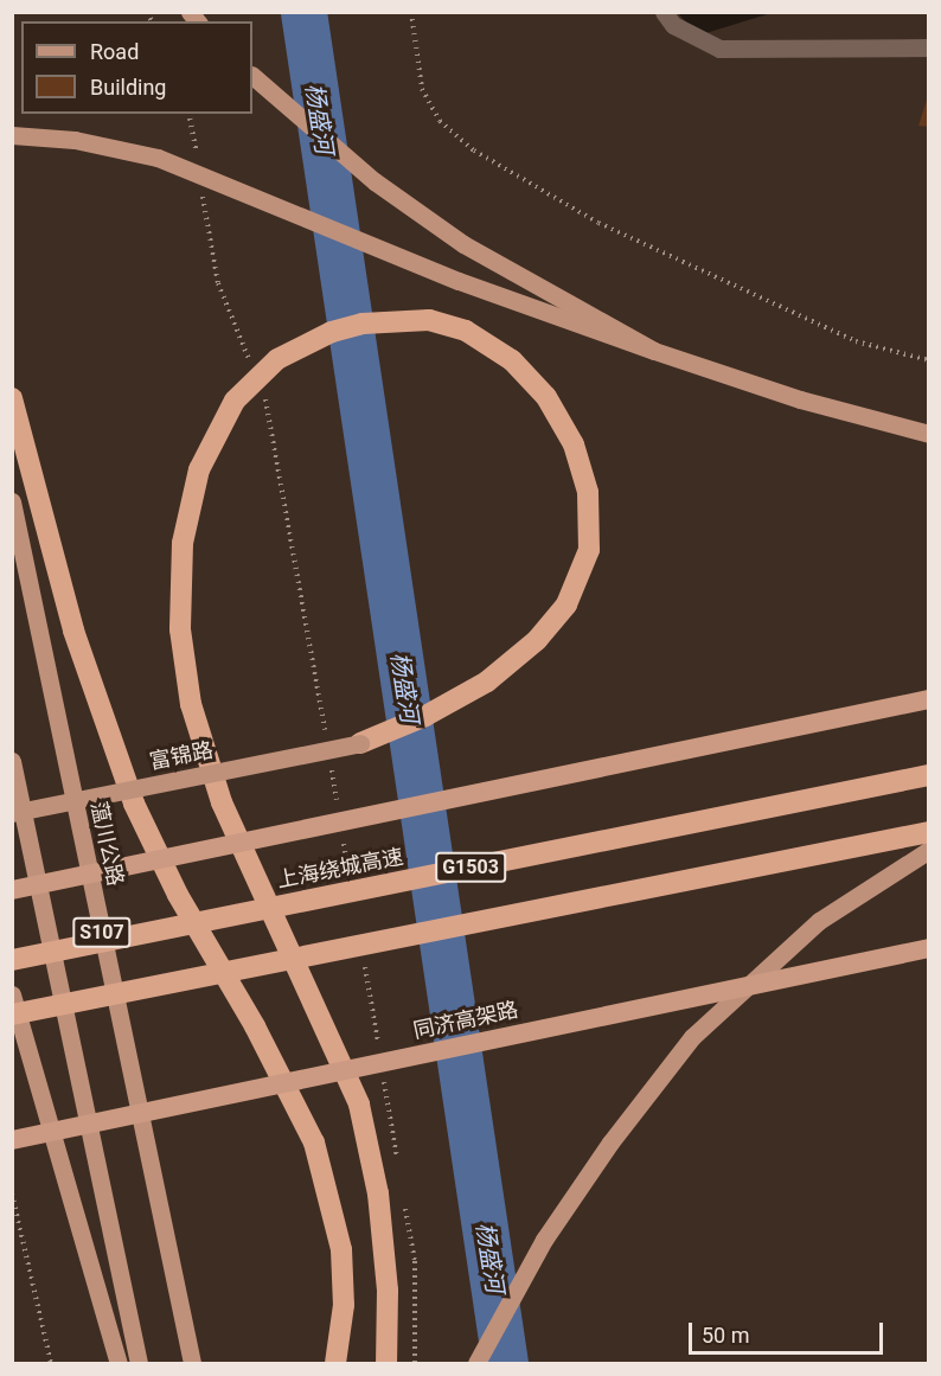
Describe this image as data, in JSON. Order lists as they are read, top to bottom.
{
  "streets": {
    "highway": ["G1503", "上海绕城高速", "同济高架路"],
    "main road": ["富锦路", "蕰川公路", "S107"]
  },
  "water": ["杨盛河"],
  "legend": ["Road", "Building"],
  "scale_bar": "50 m"
}
